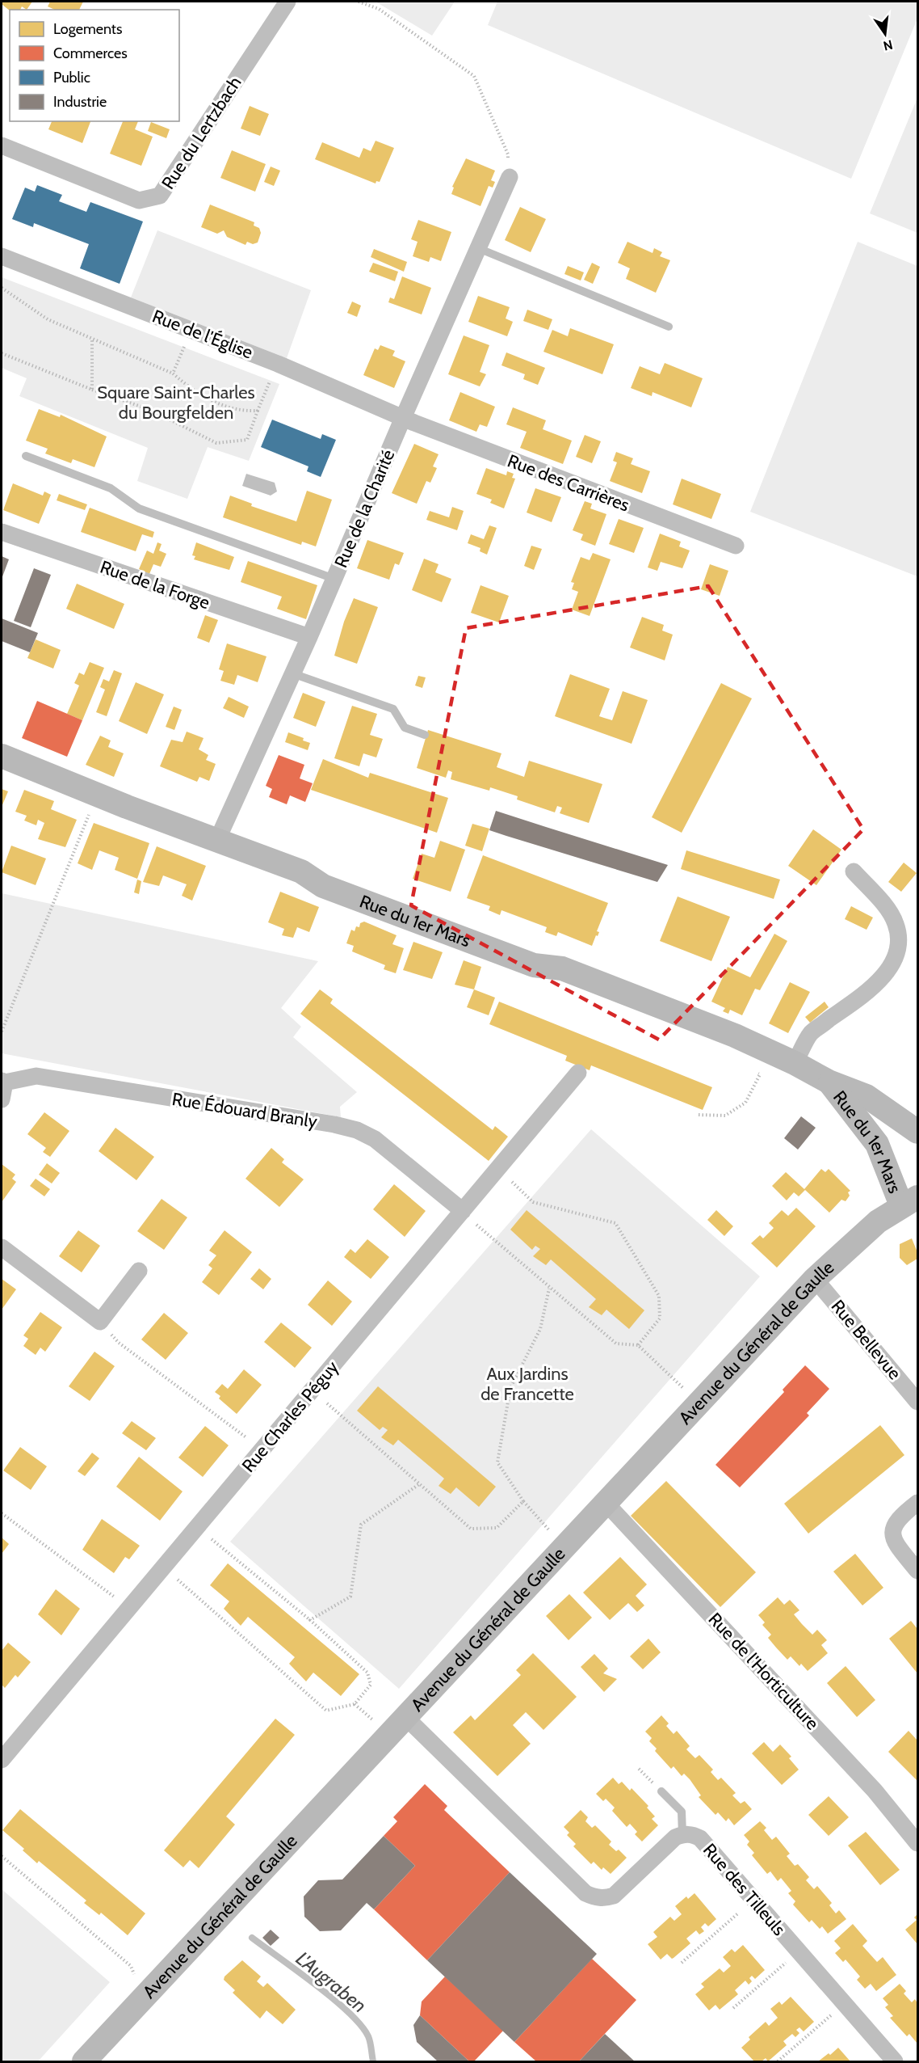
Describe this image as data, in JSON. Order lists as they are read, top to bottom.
{
  "streets": {
    "main road": ["Rue du 1er Mars", "Avenue du Général de Gaulle"],
    "street": [
      "Rue du Lertzbach",
      "Rue de l'Église",
      "Rue des Carrières",
      "Rue de la Charité",
      "Rue de la Forge",
      "Rue Édouard Branly",
      "Rue Bellevue",
      "Rue Charles Péguy",
      "Rue de l'Horticulture",
      "Rue des Tilleuls"
    ]
  },
  "crossings": [
    ["Rue de l'Église", "Rue des Carrières"],
    ["Rue de l'Église", "Rue de la Charité"],
    ["Rue des Carrières", "Rue de la Charité"],
    ["Rue de la Charité", "Rue de la Forge"],
    ["Rue de la Charité", "Rue du 1er Mars"],
    ["Rue du 1er Mars", "Avenue du Général de Gaulle"],
    ["Rue Édouard Branly", "Rue Charles Péguy"],
    ["Rue Bellevue", "Avenue du Général de Gaulle"],
    ["Avenue du Général de Gaulle", "Rue de l'Horticulture"],
    ["Avenue du Général de Gaulle", "Rue des Tilleuls"]
  ],
  "water": ["L'Augraben"],
  "parks": ["Square Saint-Charles du Bourgfelden", "Aux Jardins de Francette"],
  "legend": [
    "Logements",
    "Commerces",
    "Public",
    "Industrie"
  ],
  "north": "bottom"
}
